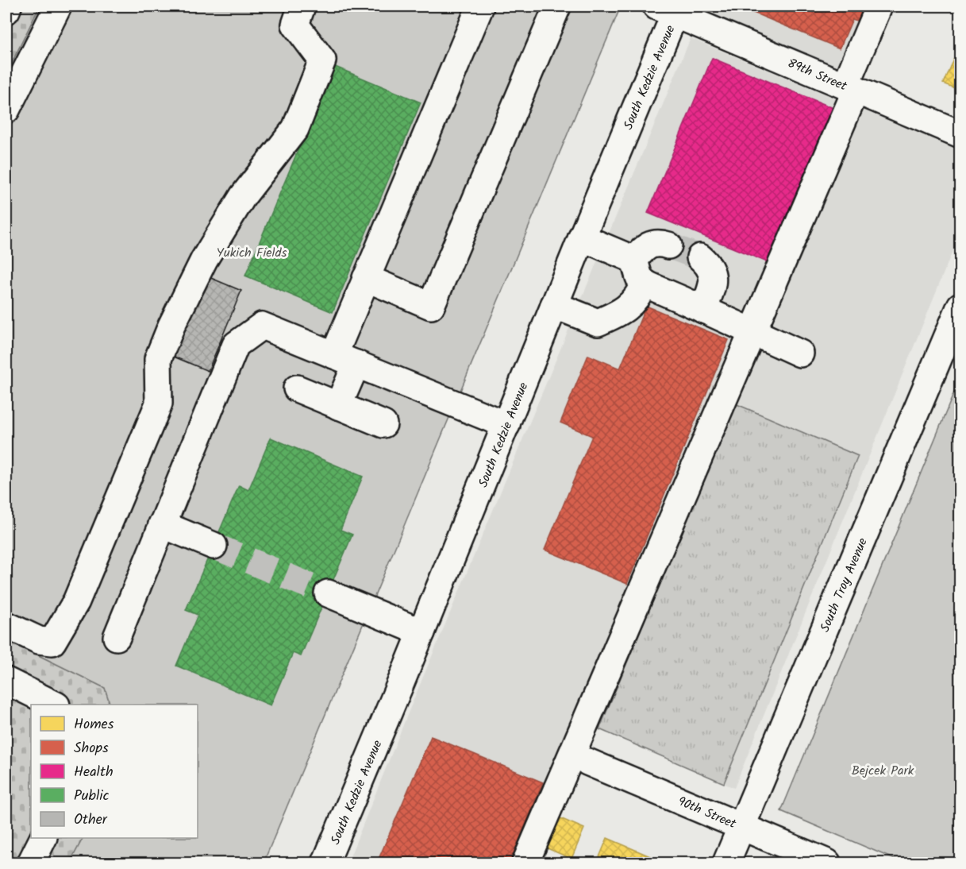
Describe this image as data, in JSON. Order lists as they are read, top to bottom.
{
  "streets": {
    "street": [
      "89th Street",
      "South Kedzie Avenue",
      "South Troy Avenue",
      "90th Street"
    ]
  },
  "crossings": [
    ["89th Street", "South Kedzie Avenue"],
    ["South Troy Avenue", "90th Street"]
  ],
  "parks": ["Yukich Fields", "Bejcek Park"],
  "legend": [
    "Homes",
    "Shops",
    "Health",
    "Public",
    "Other"
  ]
}
